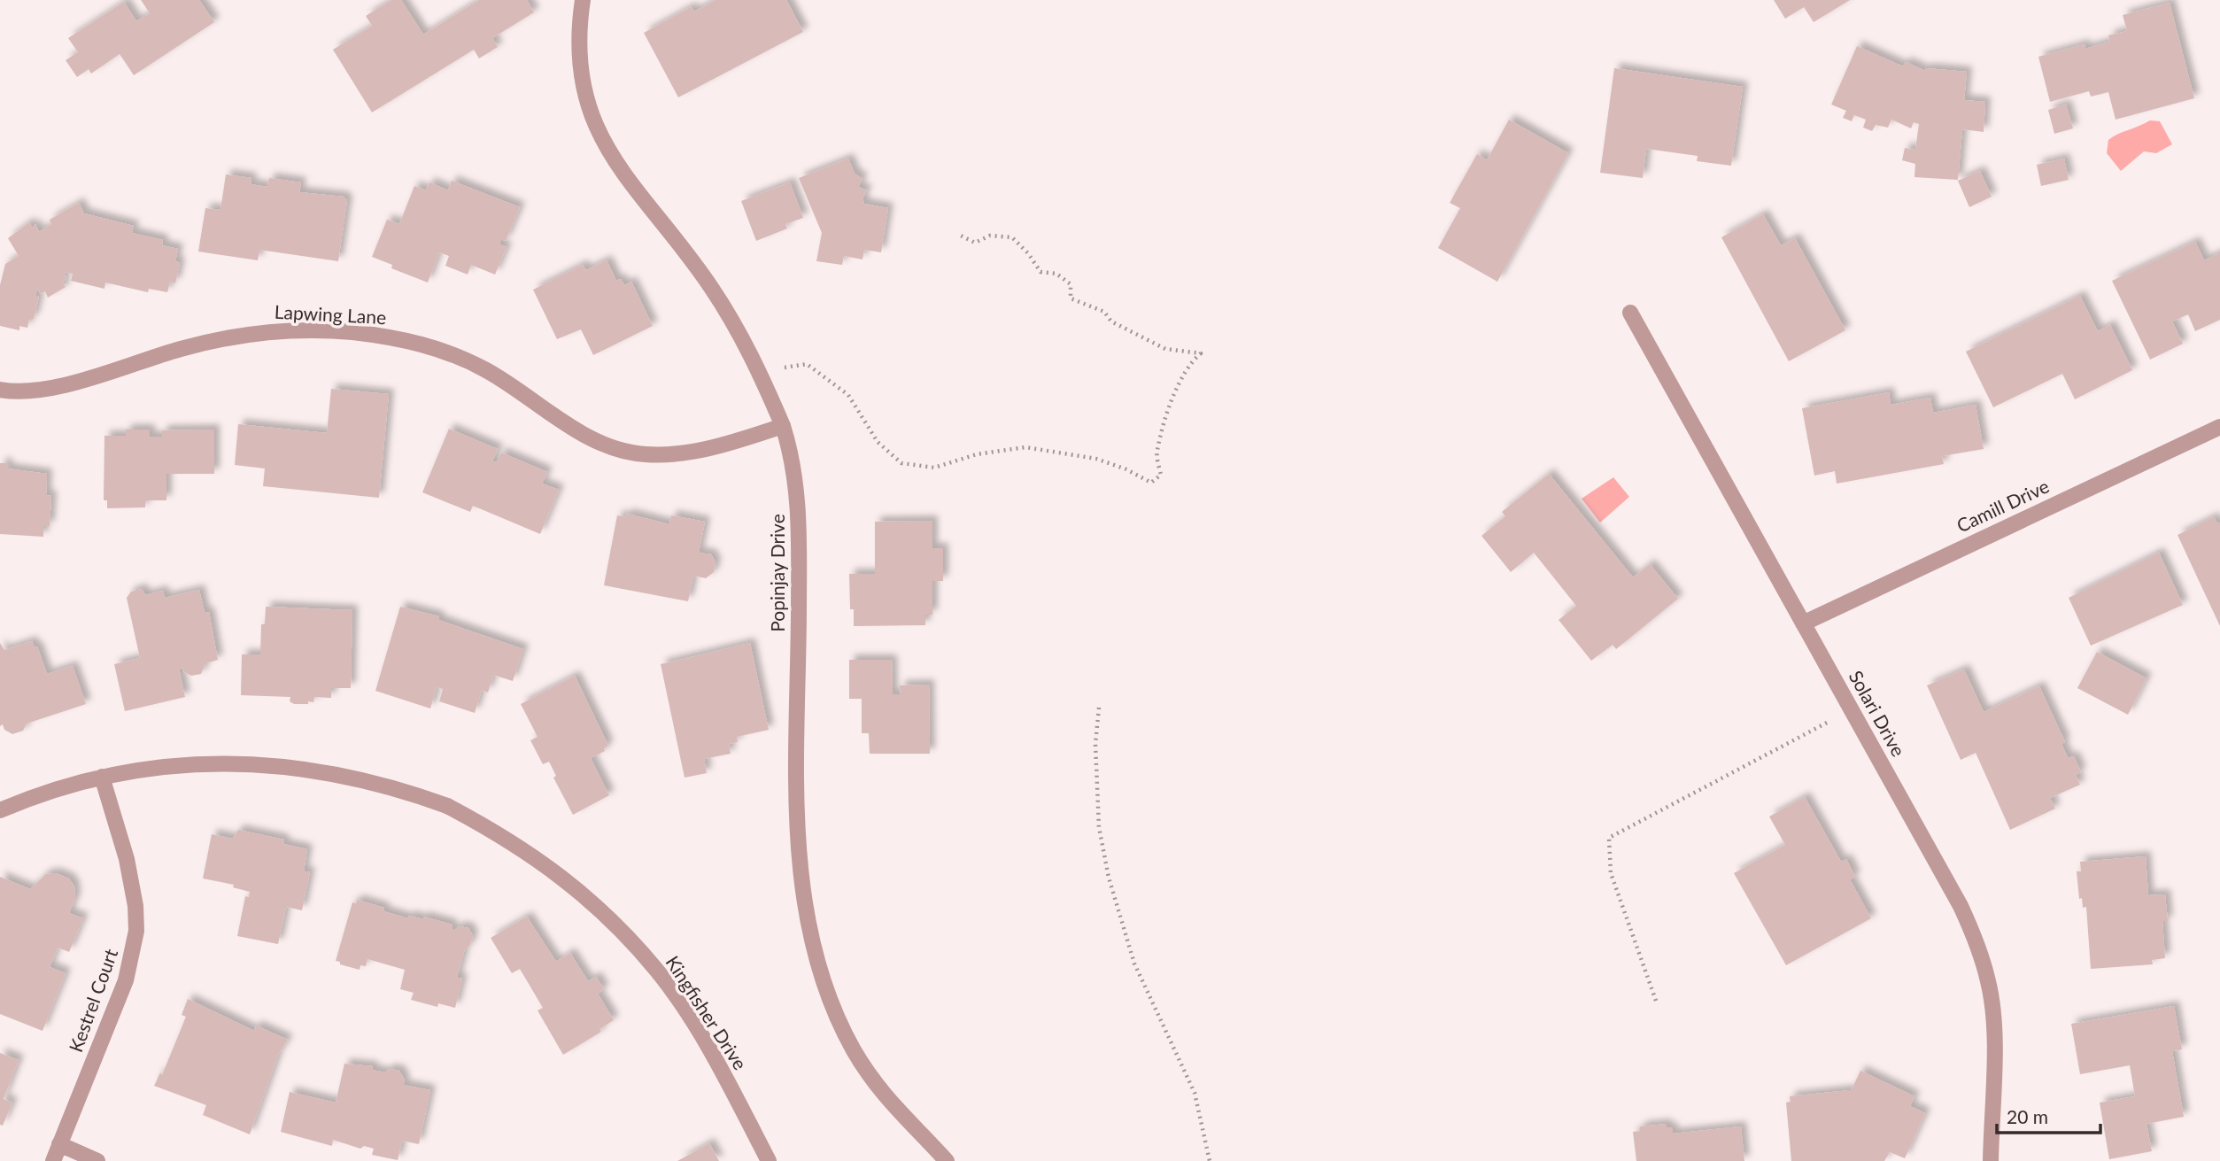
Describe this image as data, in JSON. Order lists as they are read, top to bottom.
{
  "streets": {
    "street": [
      "Lapwing Lane",
      "Camill Drive",
      "Popinjay Drive",
      "Solari Drive",
      "Kestrel Court",
      "Kingfisher Drive"
    ]
  },
  "crossings": [
    ["Lapwing Lane", "Popinjay Drive"],
    ["Camill Drive", "Solari Drive"],
    ["Kestrel Court", "Kingfisher Drive"]
  ],
  "scale_bar": "20 m"
}
